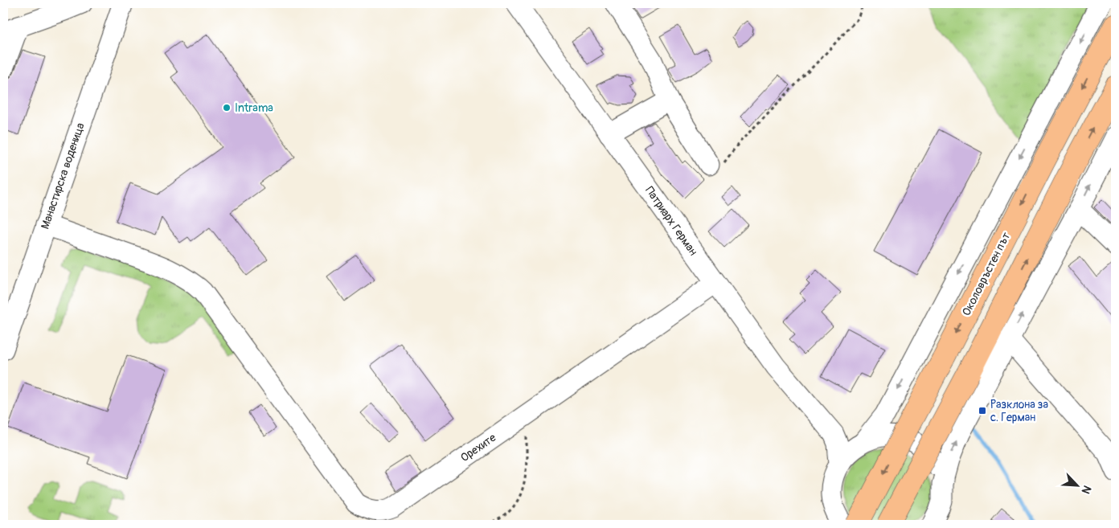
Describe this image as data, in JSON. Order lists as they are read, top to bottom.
{
  "streets": {
    "highway": ["Околовръстен път"],
    "street": ["Манастирска воденица", "Патриарх Герман", "Орехите"]
  },
  "crossings": [
    ["Манастирска воденица", "Орехите"],
    ["Патриарх Герман", "Орехите"]
  ],
  "places": {
    "other": ["Intrama"],
    "transit": ["Разклона за с. Герман"]
  },
  "north": "bottom right"
}
